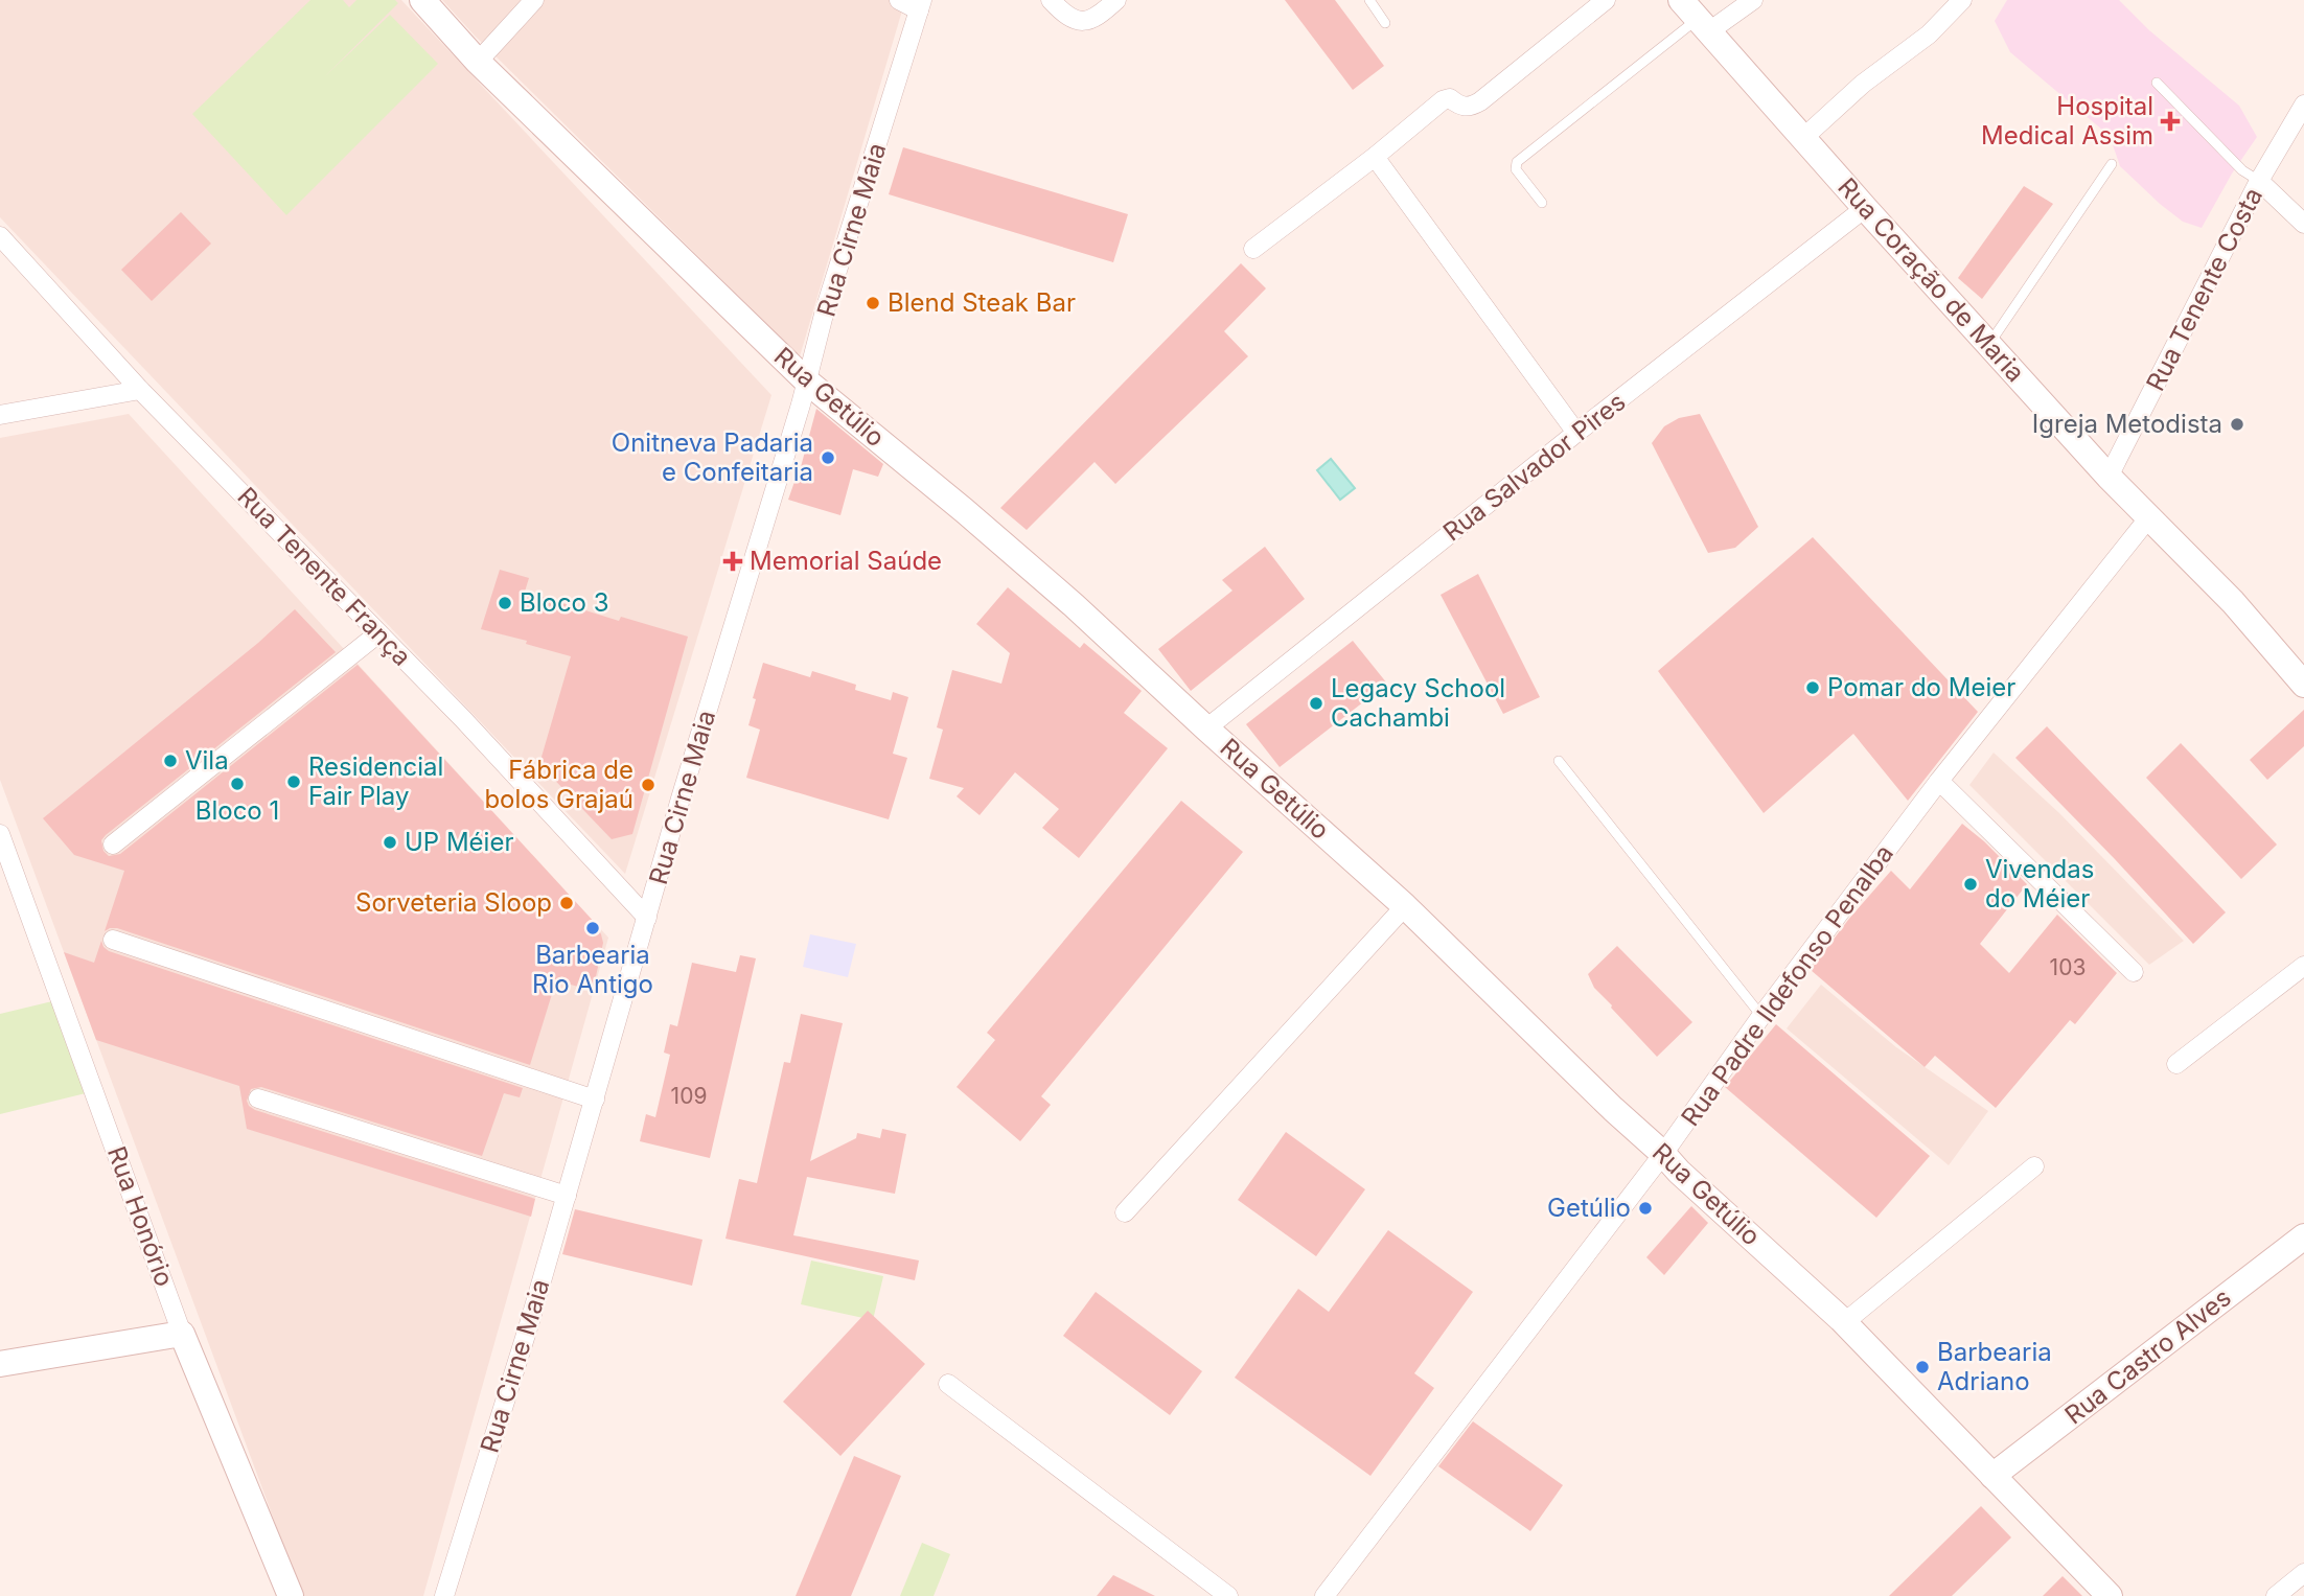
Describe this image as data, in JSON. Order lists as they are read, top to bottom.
{
  "streets": {
    "street": [
      "Rua Cirne Maia",
      "Rua Coração de Maria",
      "Rua Tenente Costa",
      "Rua Getúlio",
      "Rua Salvador Pires",
      "Rua Tenente França",
      "Rua Padre Ildefonso Penalba",
      "Rua Honório",
      "Rua Castro Alves"
    ]
  },
  "crossings": [
    ["Rua Cirne Maia", "Rua Getúlio"],
    ["Rua Cirne Maia", "Rua Tenente França"],
    ["Rua Coração de Maria", "Rua Tenente Costa"],
    ["Rua Coração de Maria", "Rua Salvador Pires"],
    ["Rua Coração de Maria", "Rua Padre Ildefonso Penalba"],
    ["Rua Getúlio", "Rua Salvador Pires"],
    ["Rua Getúlio", "Rua Padre Ildefonso Penalba"],
    ["Rua Getúlio", "Rua Castro Alves"]
  ],
  "places": {
    "health": ["Hospital Medical Assim", "Memorial Saúde"],
    "other": [
      "Blend Steak Bar",
      "Igreja Metodista",
      "Onitneva Padaria e Confeitaria",
      "Bloco 3",
      "Pomar do Meier",
      "Legacy School Cachambi",
      "Vila",
      "Residencial Fair Play",
      "Bloco 1",
      "Fábrica de bolos Grajaú",
      "UP Méier",
      "Vivendas do Méier",
      "Sorveteria Sloop",
      "Barbearia Rio Antigo",
      "Getúlio",
      "Barbearia Adriano"
    ]
  },
  "house_numbers": ["103", "109"]
}
